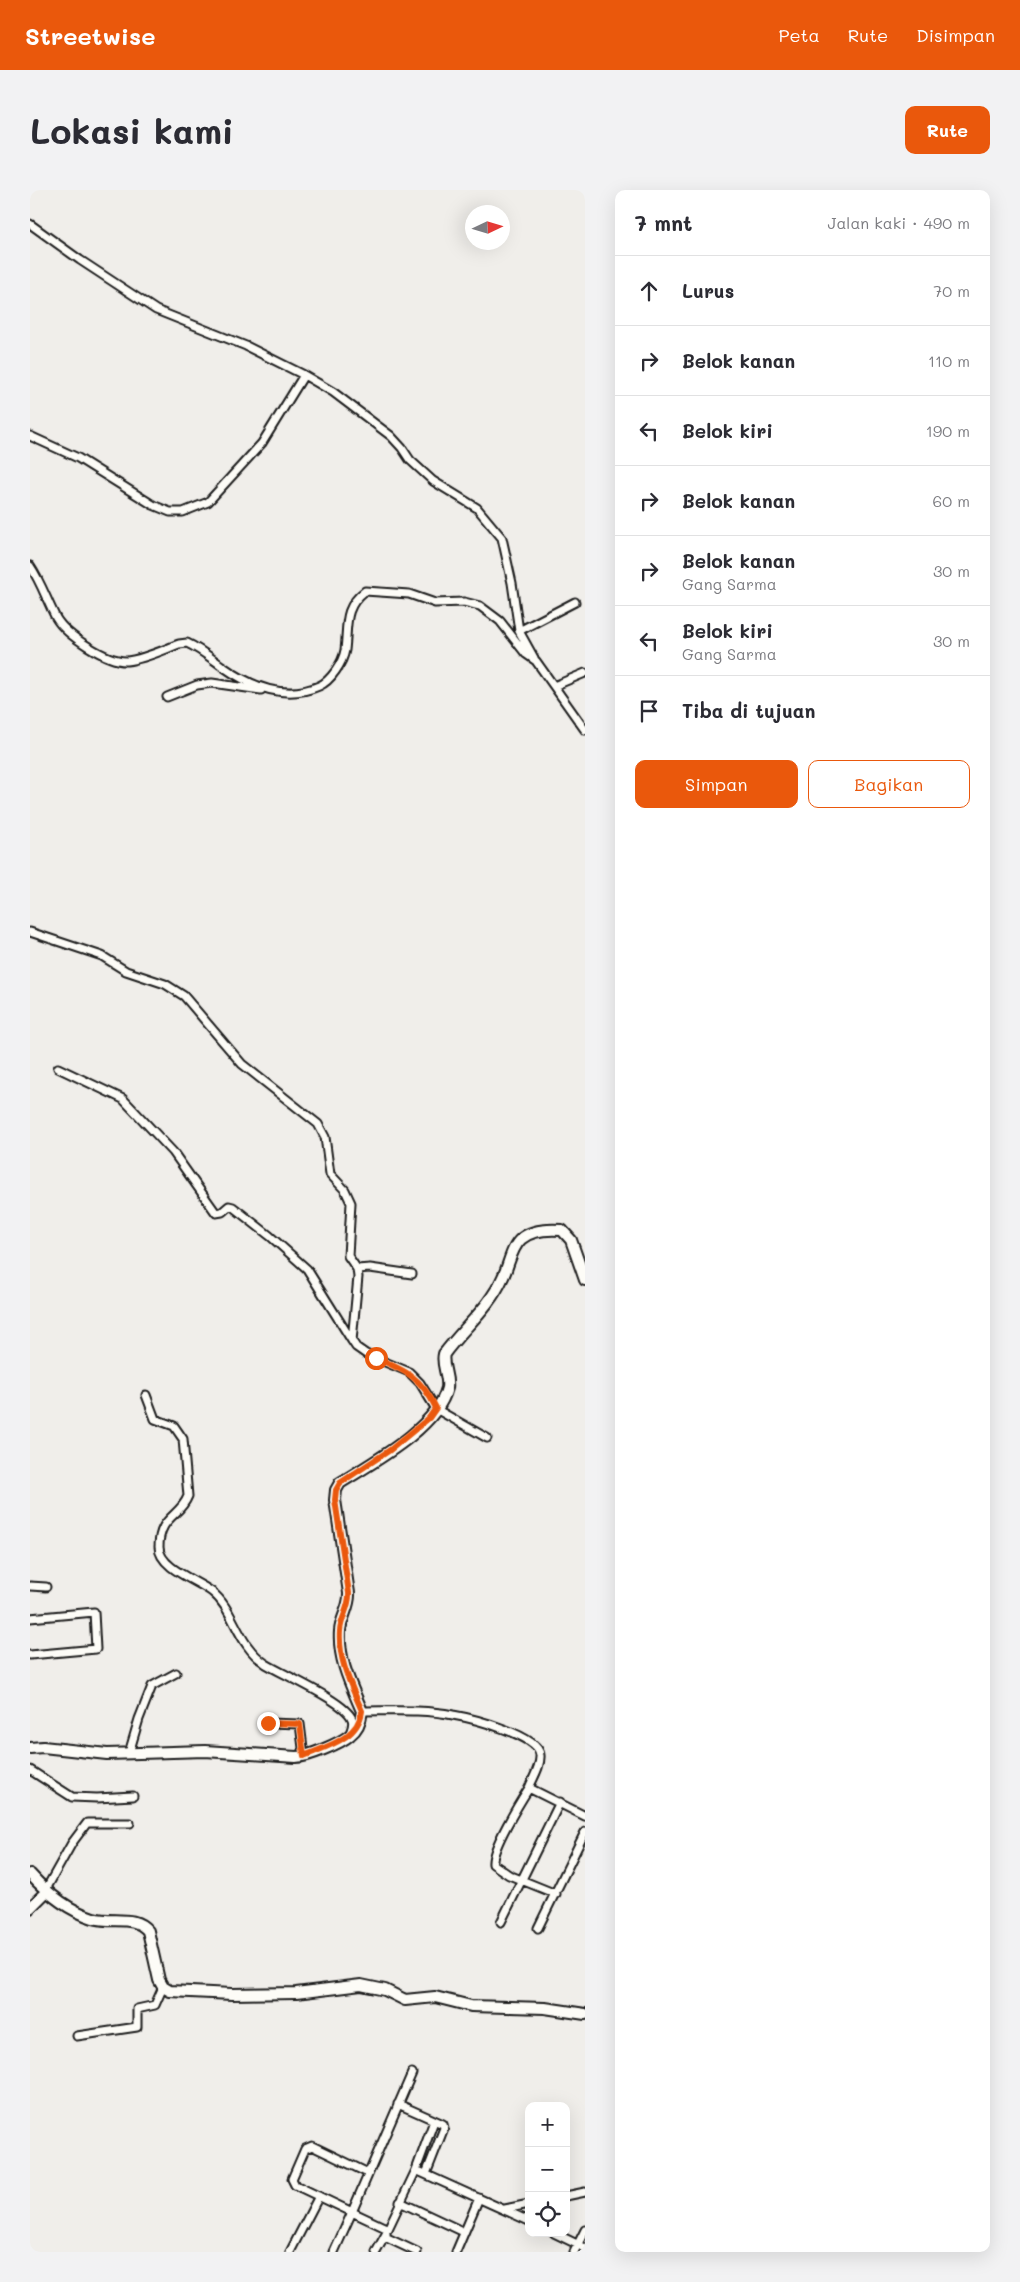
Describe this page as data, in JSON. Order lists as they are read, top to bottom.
{
  "north": "right",
  "page": {
    "header": "Streetwise",
    "nav": ["Peta", "Rute", "Disimpan"],
    "buttons": [
      "Rute",
      ["Simpan", "Bagikan"]
    ],
    "title": "Lokasi kami",
    "heading": ["7 mnt", "Jalan kaki · 490 m"],
    "list": [
      ["Lurus", "70 m"],
      ["Belok kanan", "110 m"],
      ["Belok kiri", "190 m"],
      ["Belok kanan", "60 m"],
      ["Belok kanan", "Gang Sarma", "30 m"],
      ["Belok kiri", "Gang Sarma", "30 m"],
      "Tiba di tujuan"
    ],
    "map_buttons": ["+", "−"]
  }
}
